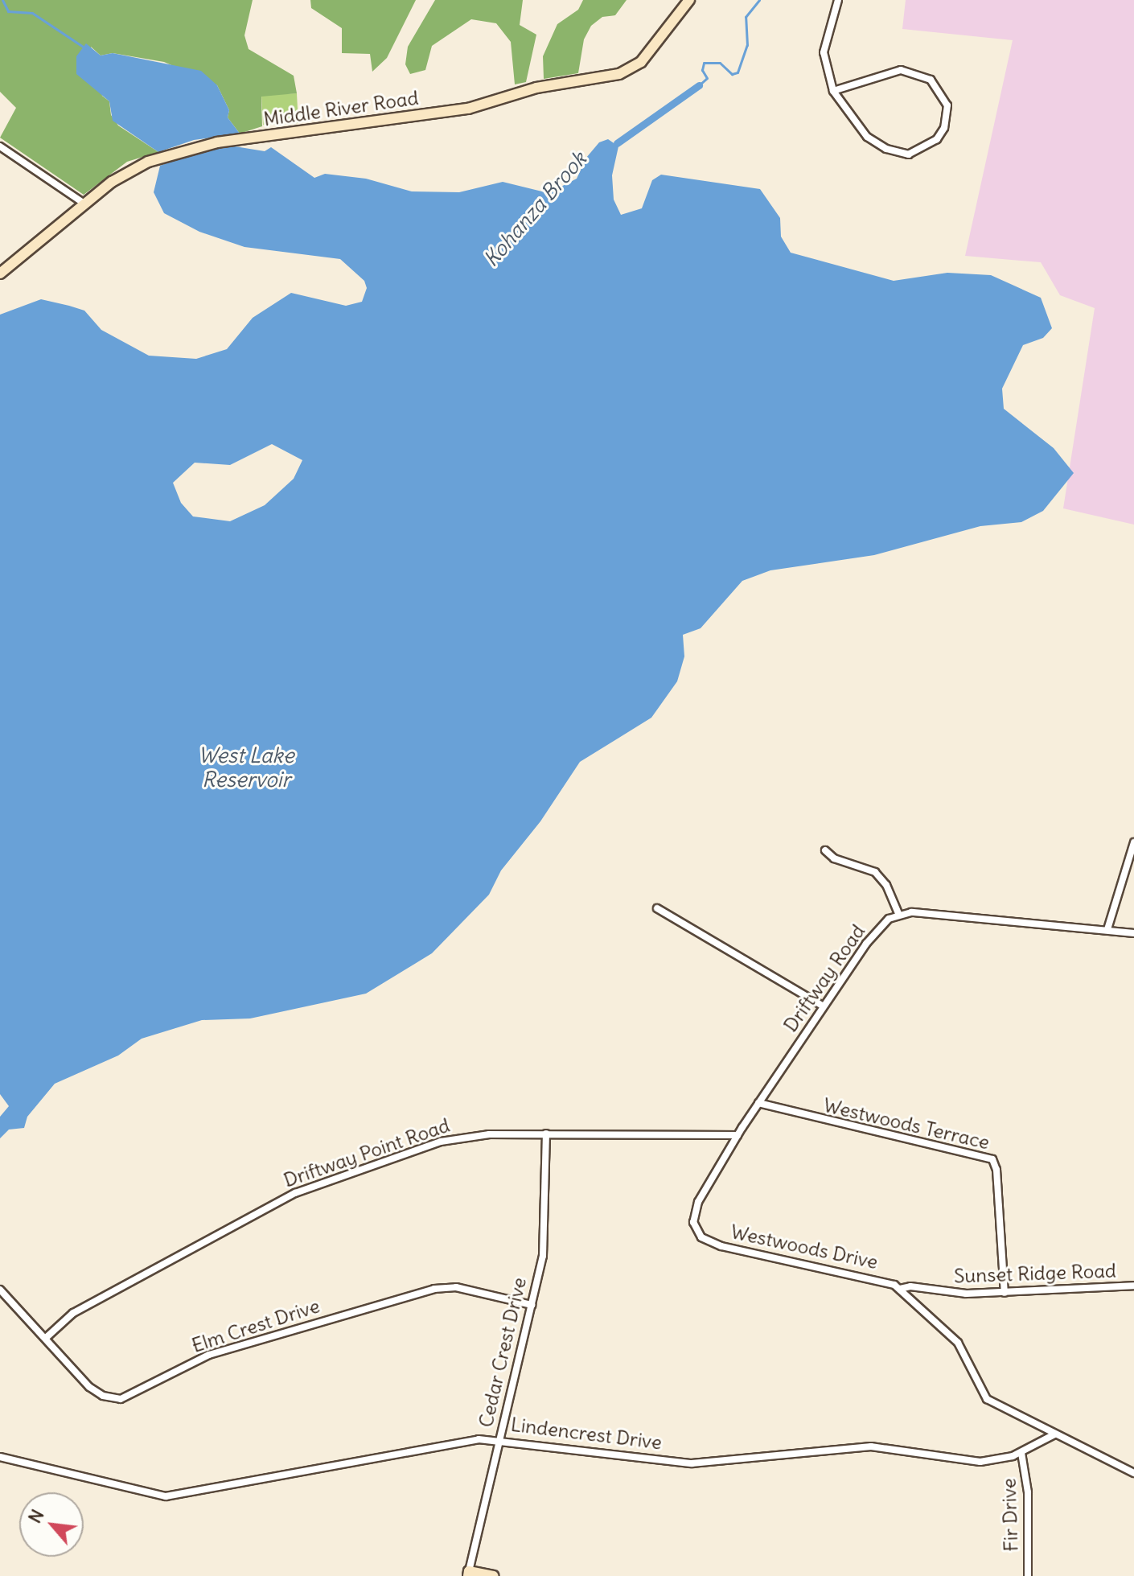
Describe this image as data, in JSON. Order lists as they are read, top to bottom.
{
  "streets": {
    "main road": ["Middle River Road"],
    "street": [
      "Driftway Road",
      "Westwoods Terrace",
      "Driftway Point Road",
      "Westwoods Drive",
      "Sunset Ridge Road",
      "Elm Crest Drive",
      "Cedar Crest Drive",
      "Lindencrest Drive",
      "Fir Drive"
    ]
  },
  "crossings": [
    ["Driftway Road", "Westwoods Terrace"],
    ["Driftway Road", "Driftway Point Road"],
    ["Driftway Road", "Westwoods Drive"],
    ["Westwoods Terrace", "Sunset Ridge Road"],
    ["Driftway Point Road", "Westwoods Drive"],
    ["Driftway Point Road", "Elm Crest Drive"],
    ["Driftway Point Road", "Cedar Crest Drive"],
    ["Westwoods Drive", "Sunset Ridge Road"],
    ["Westwoods Drive", "Lindencrest Drive"],
    ["Elm Crest Drive", "Cedar Crest Drive"],
    ["Cedar Crest Drive", "Lindencrest Drive"],
    ["Lindencrest Drive", "Fir Drive"]
  ],
  "water": ["Kohanza Brook", "West Lake Reservoir"],
  "north": "top left"
}
